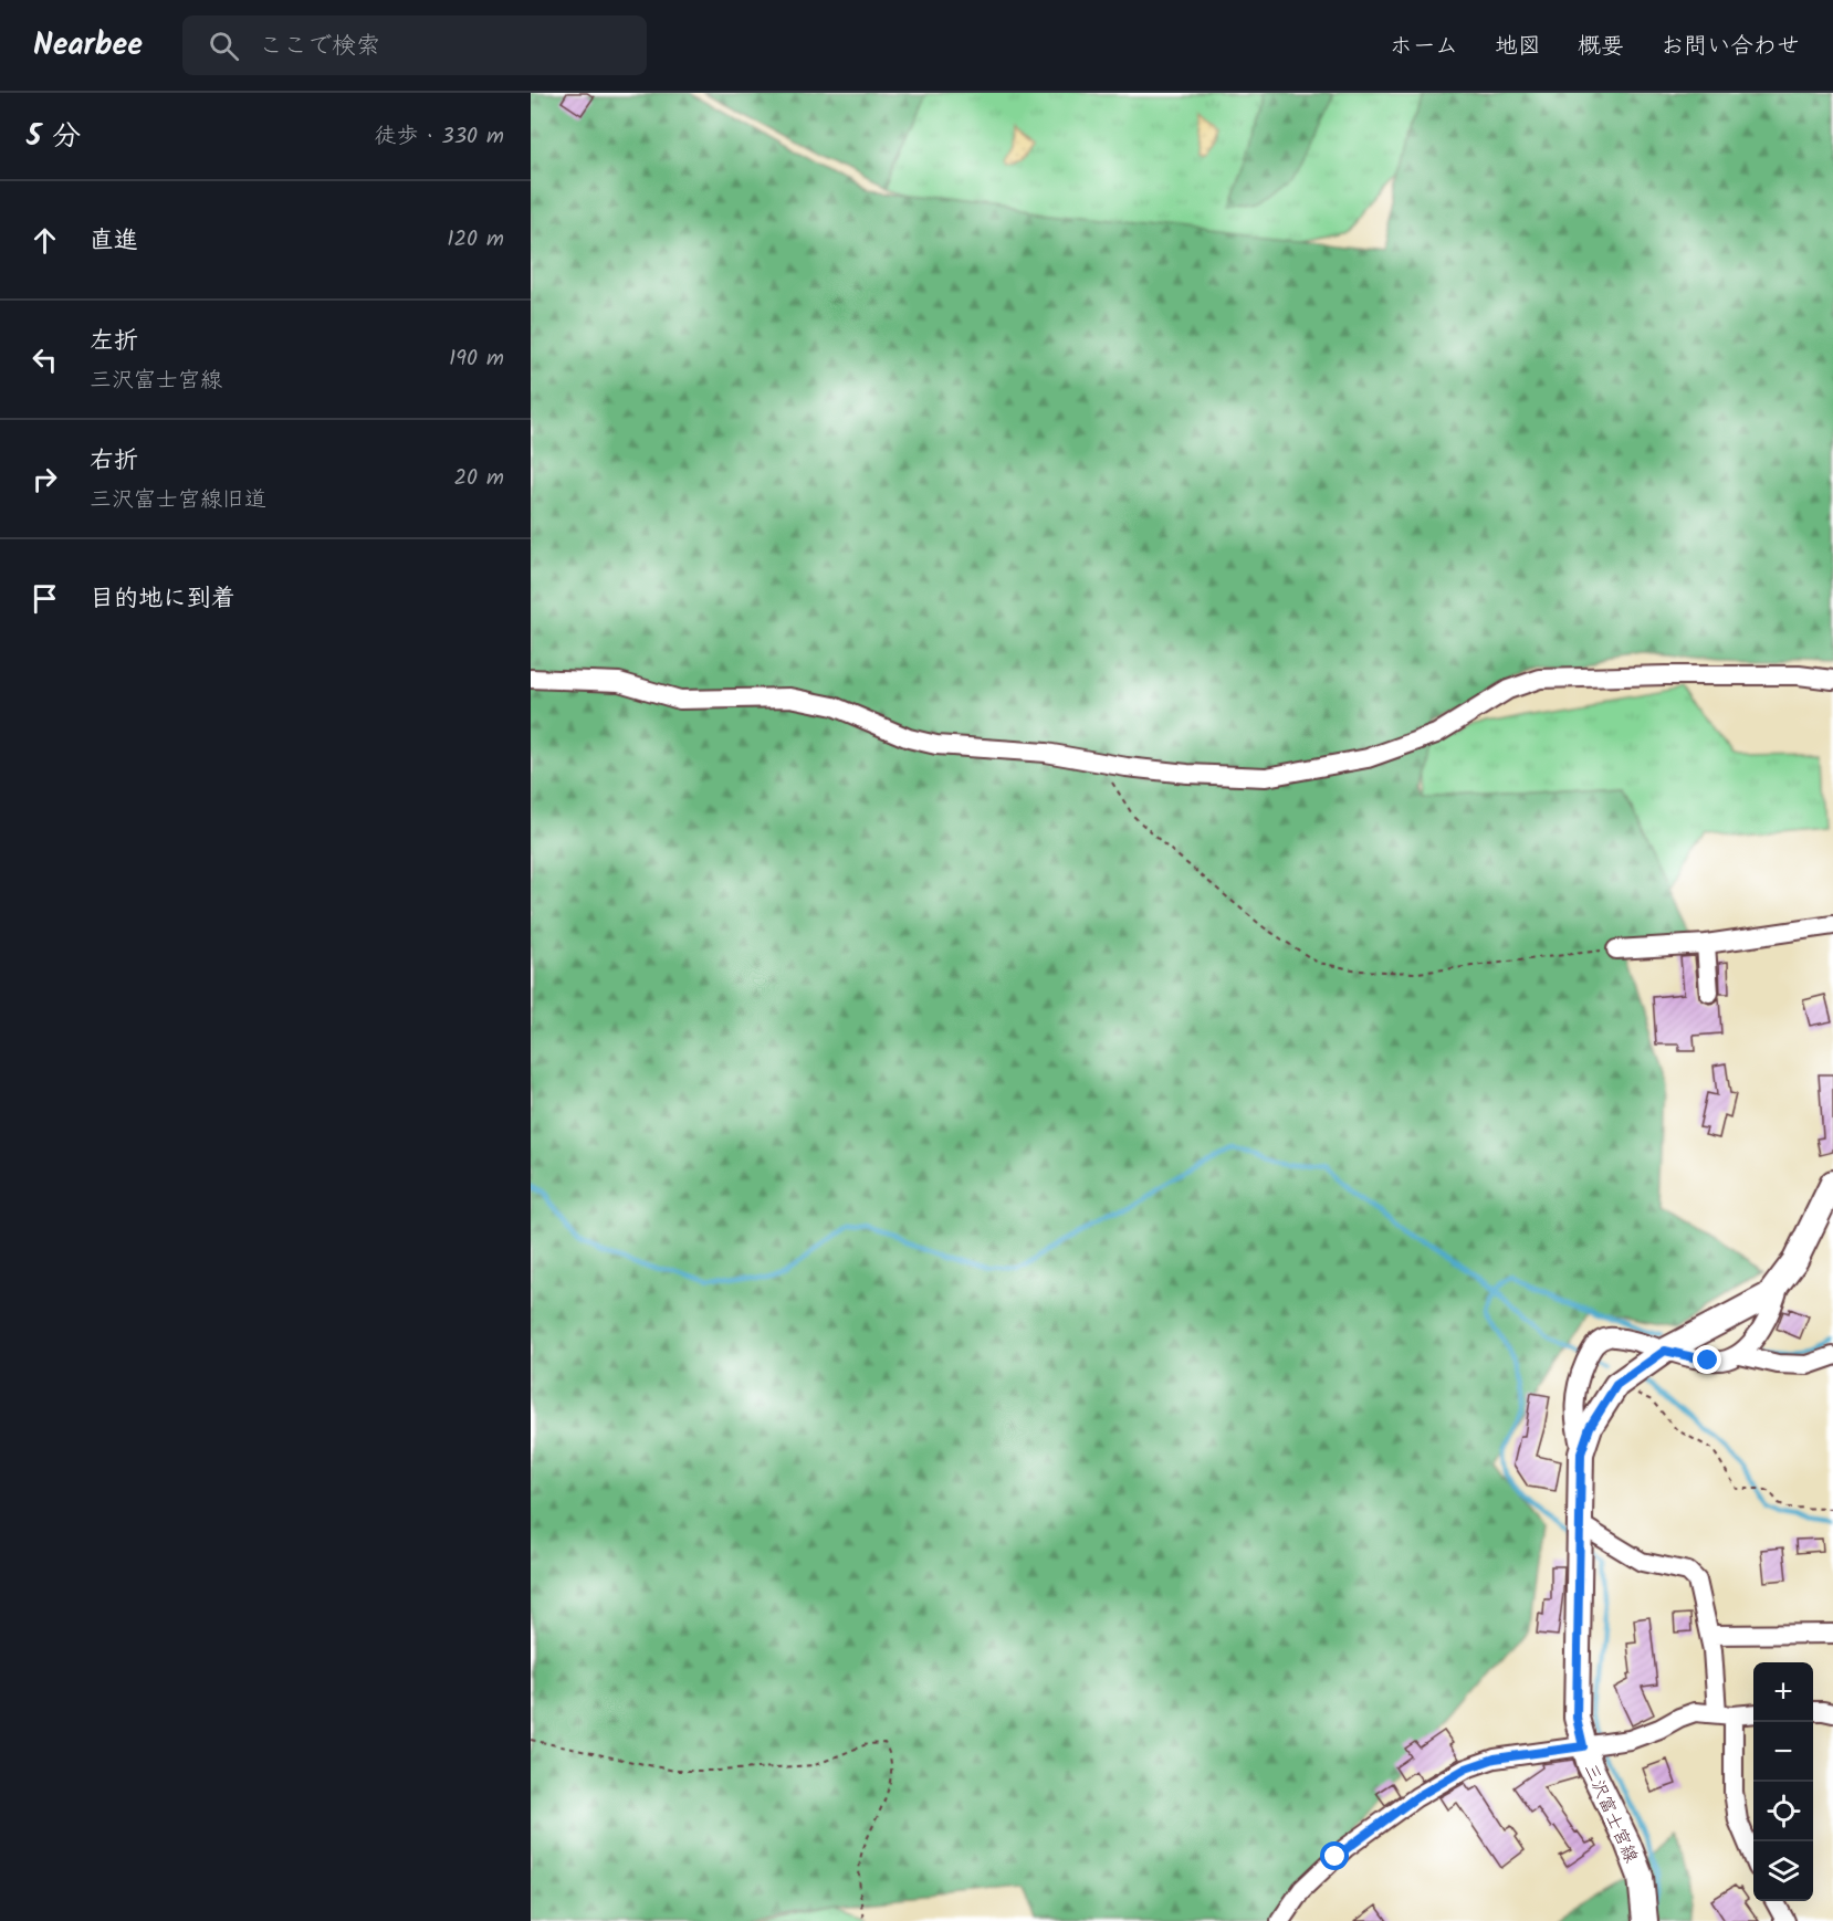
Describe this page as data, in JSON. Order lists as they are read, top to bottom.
{
  "streets": {
    "main road": ["三沢富士宮線"]
  },
  "page": {
    "header": "Nearbee",
    "search": "ここで検索",
    "nav": [
      "ホーム",
      "地図",
      "概要",
      "お問い合わせ"
    ],
    "heading": ["5 分", "徒歩 · 330 m"],
    "list": [
      ["直進", "120 m"],
      ["左折", "三沢富士宮線", "190 m"],
      ["右折", "三沢富士宮線旧道", "20 m"],
      "目的地に到着"
    ],
    "map_buttons": ["+", "−"]
  }
}
